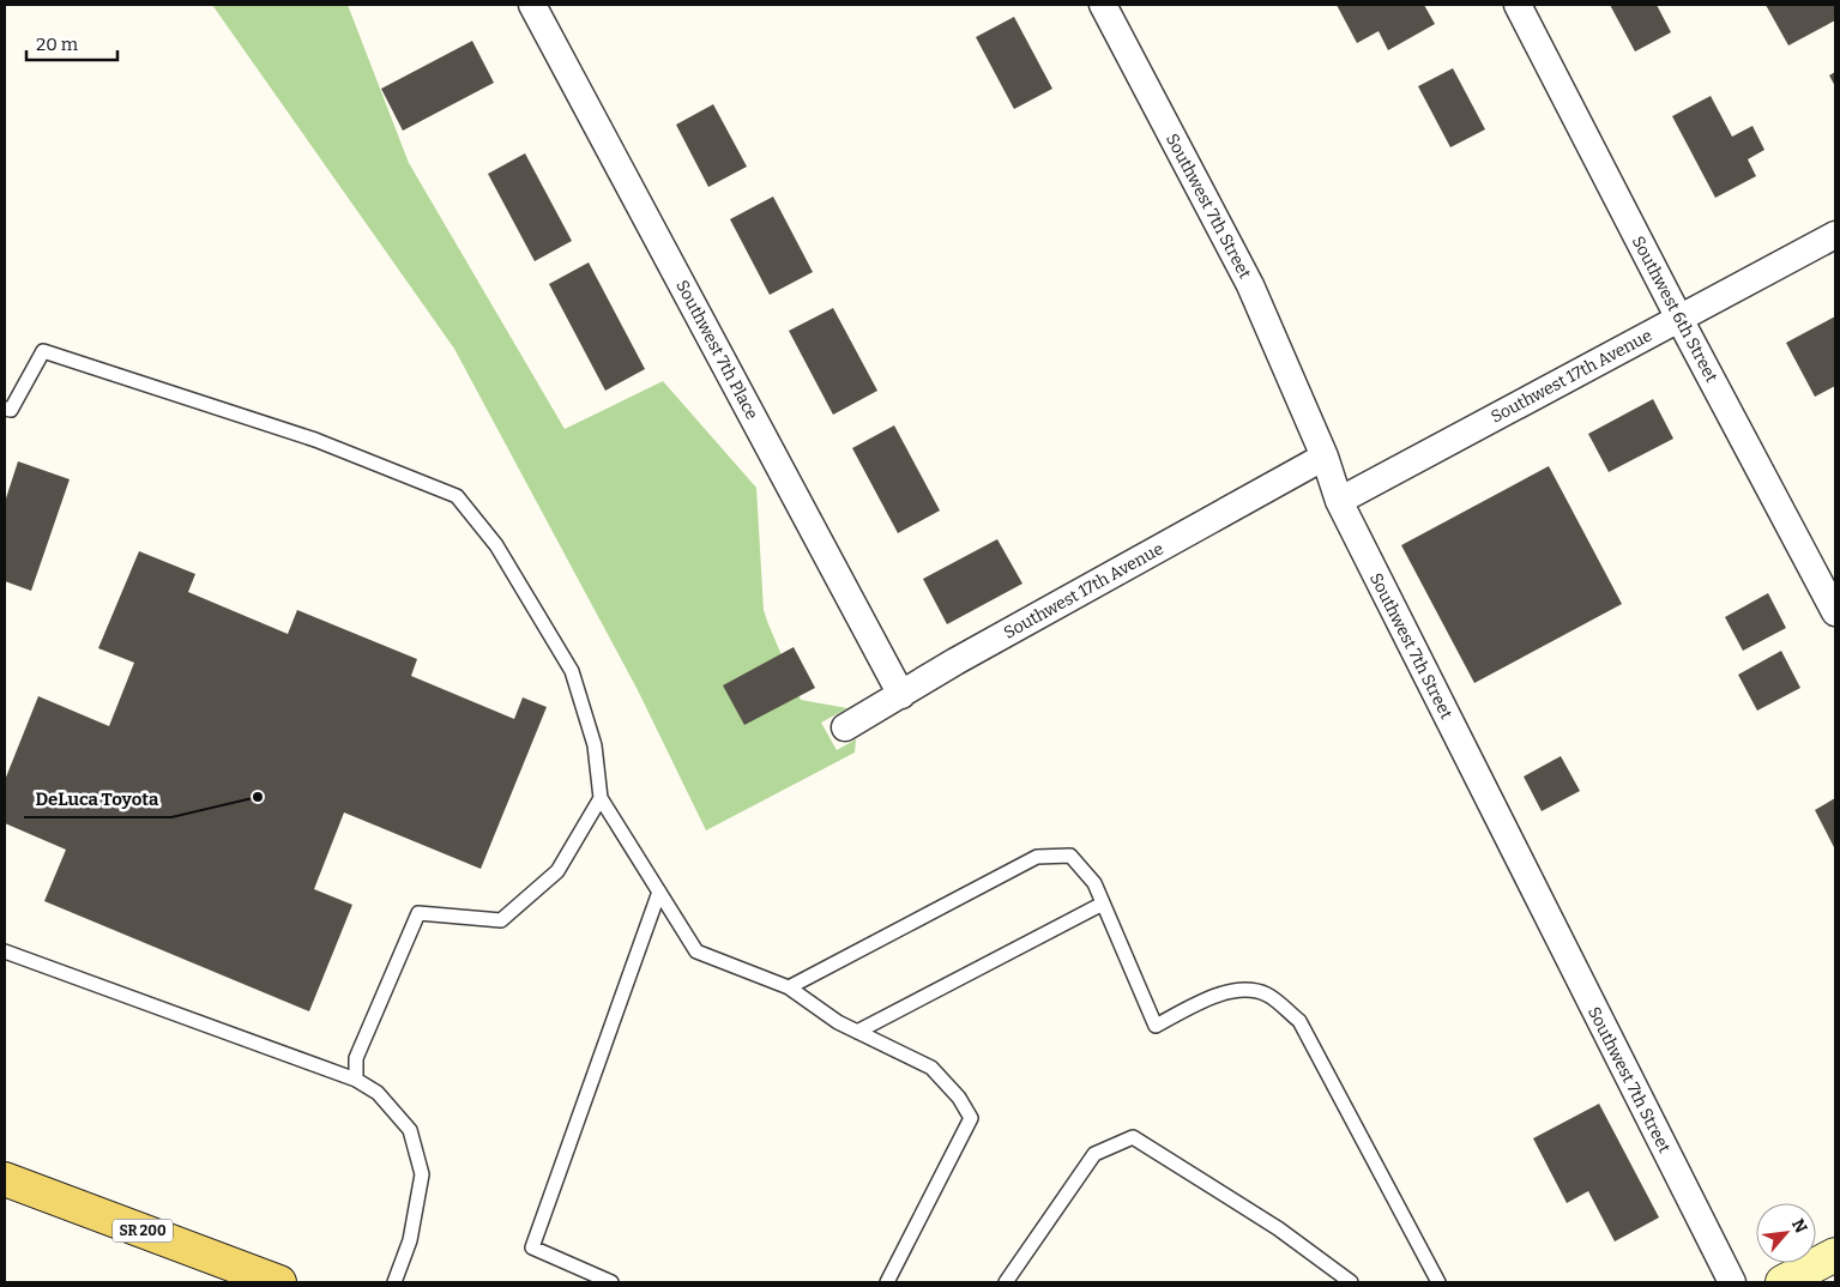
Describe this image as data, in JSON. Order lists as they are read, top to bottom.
{
  "streets": {
    "main road": ["SR 200"],
    "street": [
      "Southwest 7th Street",
      "Southwest 6th Street",
      "Southwest 7th Place",
      "Southwest 17th Avenue"
    ]
  },
  "crossings": [
    ["Southwest 7th Street", "Southwest 17th Avenue"],
    ["Southwest 6th Street", "Southwest 17th Avenue"],
    ["Southwest 7th Place", "Southwest 17th Avenue"]
  ],
  "places": ["DeLuca Toyota"],
  "scale_bar": "20 m",
  "north": "top right"
}
